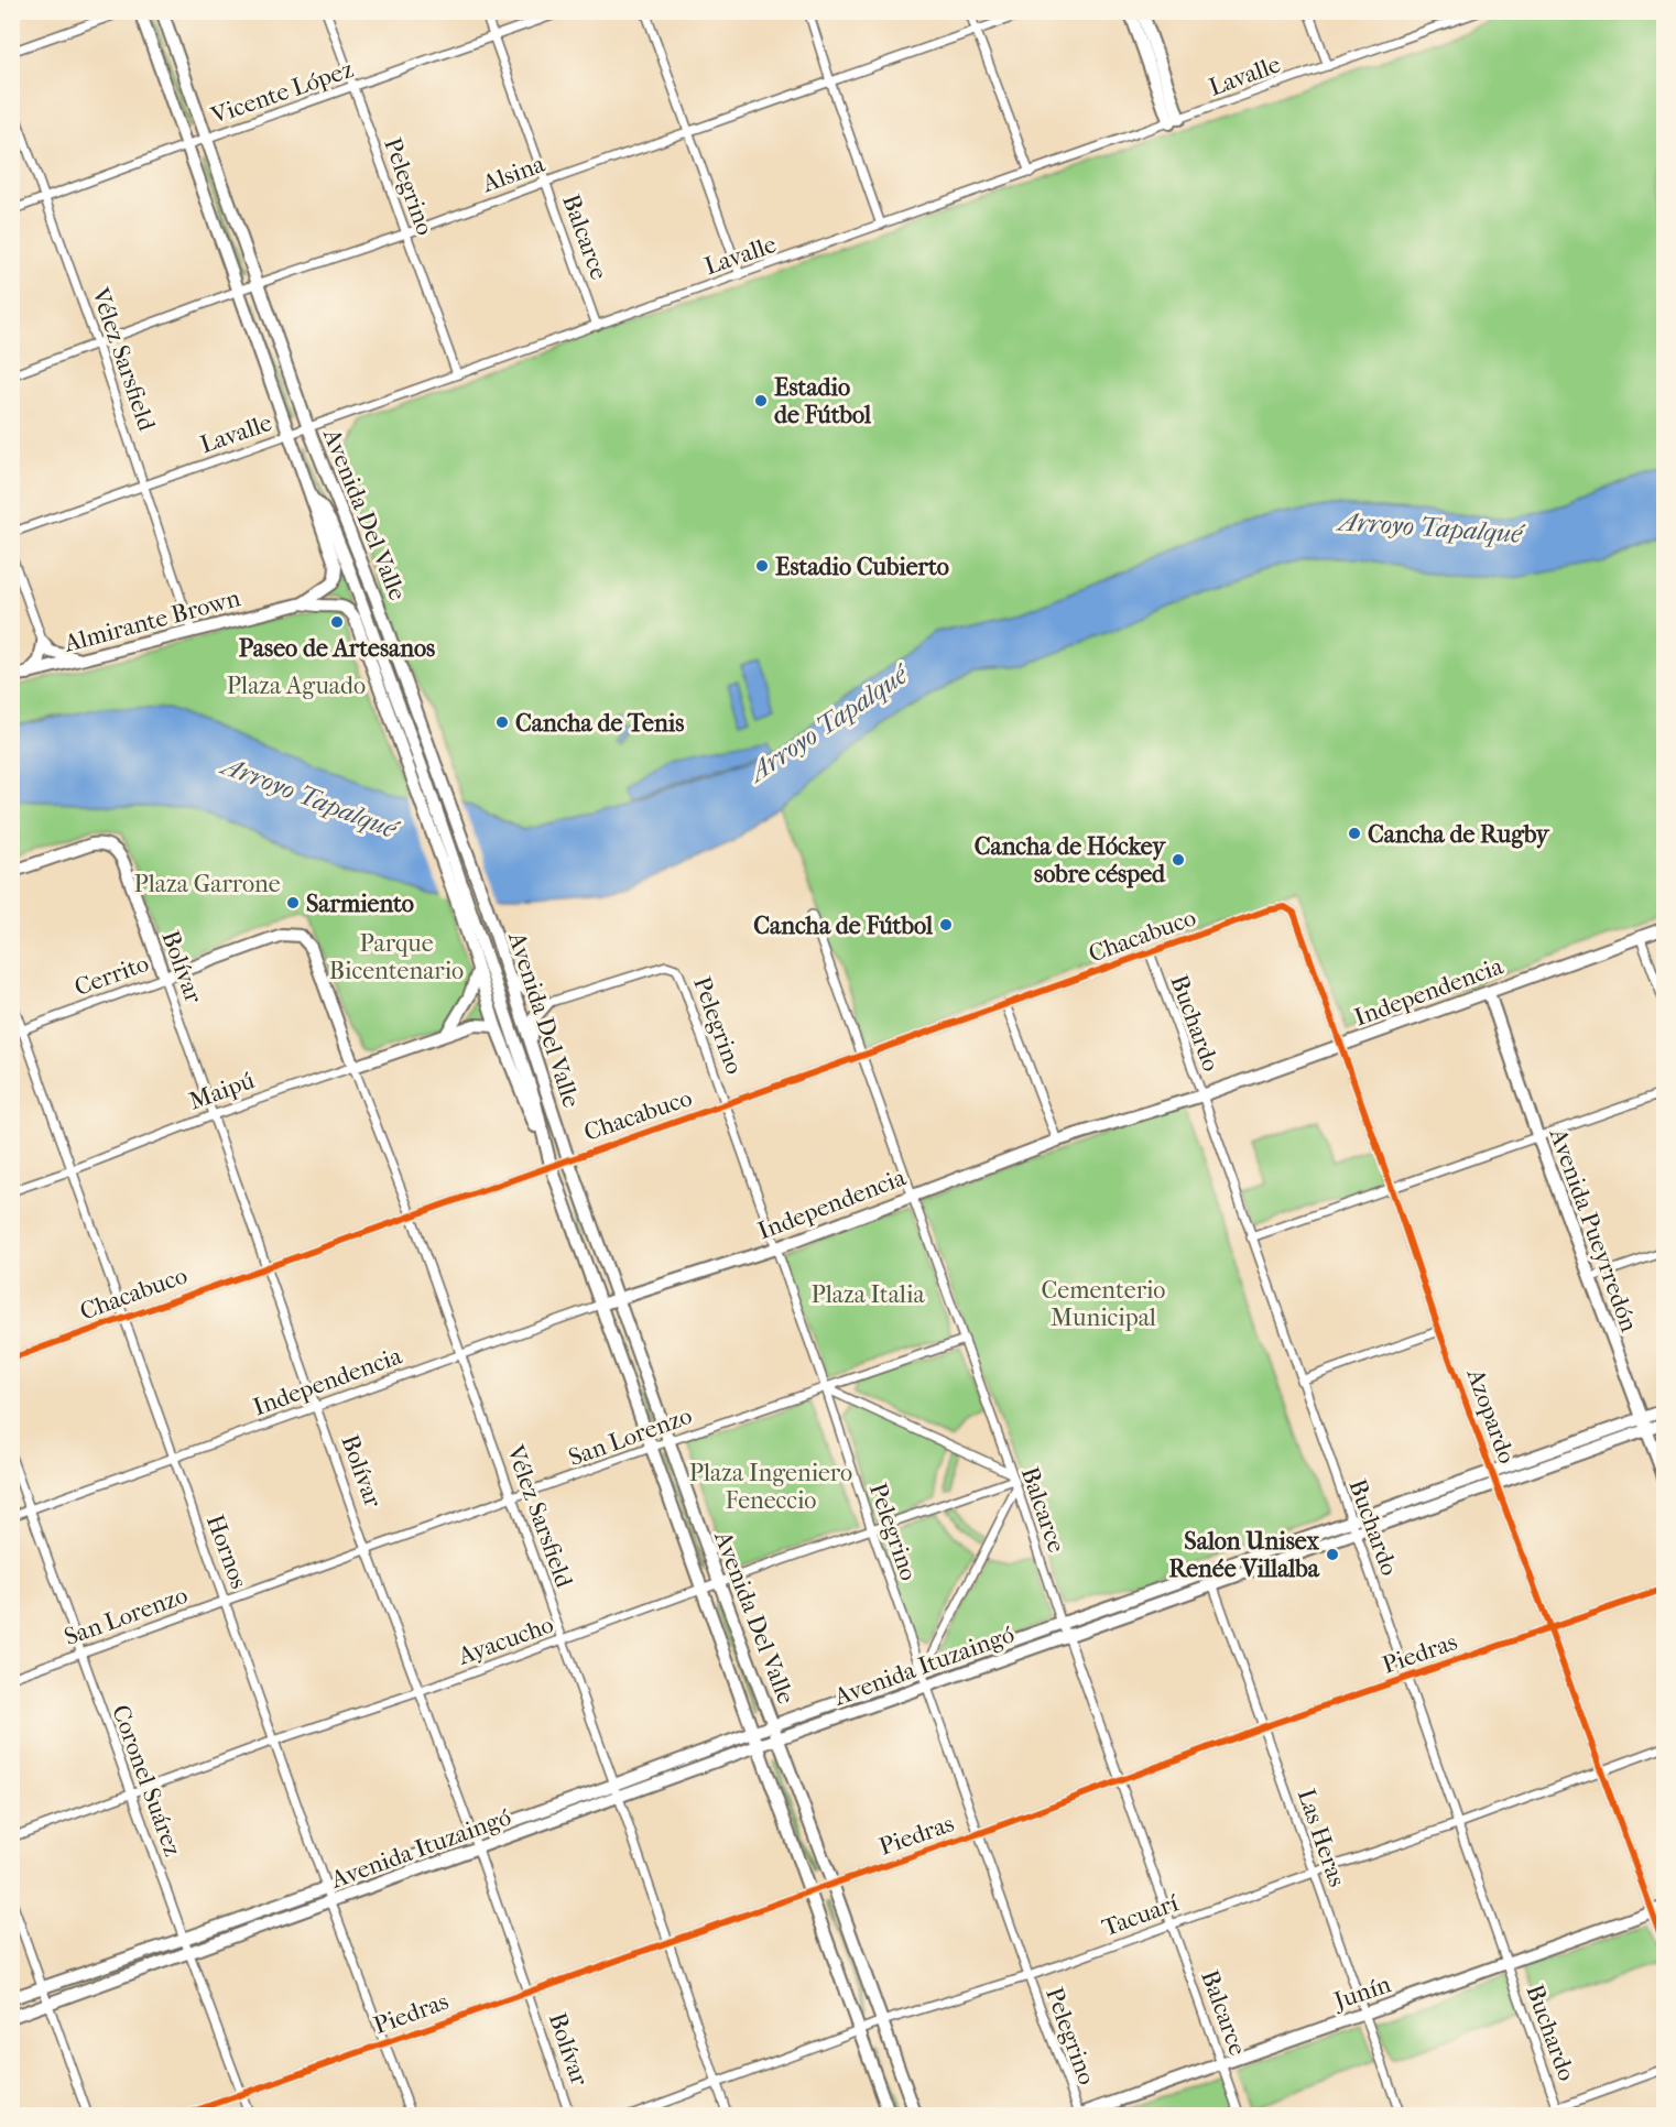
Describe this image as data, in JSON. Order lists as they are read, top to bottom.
{
  "streets": {
    "main road": [
      "Vélez Sarsfield",
      "Avenida Del Valle",
      "Almirante Brown",
      "Bolívar",
      "Cerrito",
      "Independencia",
      "Maipú",
      "Avenida Pueyrredón",
      "Avenida Ituzaingó",
      "Junín"
    ],
    "street": [
      "Lavalle",
      "Vicente López",
      "Alsina",
      "Pelegrino",
      "Balcarce",
      "Chacabuco",
      "Buchardo",
      "Azopardo",
      "San Lorenzo",
      "Hornos",
      "Ayacucho",
      "Piedras",
      "Coronel Suárez",
      "Las Heras",
      "Tacuarí"
    ]
  },
  "crossings": [
    ["Lavalle", "Pelegrino"],
    ["Lavalle", "Balcarce"],
    ["Lavalle", "Vélez Sarsfield"],
    ["Lavalle", "Avenida Del Valle"],
    ["Vicente López", "Pelegrino"],
    ["Vicente López", "Balcarce"],
    ["Vicente López", "Vélez Sarsfield"],
    ["Vicente López", "Avenida Del Valle"],
    ["Alsina", "Pelegrino"],
    ["Alsina", "Balcarce"],
    ["Alsina", "Vélez Sarsfield"],
    ["Alsina", "Avenida Del Valle"],
    ["Pelegrino", "Chacabuco"],
    ["Pelegrino", "Independencia"],
    ["Pelegrino", "San Lorenzo"],
    ["Pelegrino", "Ayacucho"],
    ["Pelegrino", "Piedras"],
    ["Pelegrino", "Avenida Ituzaingó"],
    ["Pelegrino", "Tacuarí"],
    ["Pelegrino", "Junín"],
    ["Balcarce", "Chacabuco"],
    ["Balcarce", "Independencia"],
    ["Balcarce", "San Lorenzo"],
    ["Balcarce", "Ayacucho"],
    ["Balcarce", "Piedras"],
    ["Balcarce", "Avenida Ituzaingó"],
    ["Balcarce", "Tacuarí"],
    ["Balcarce", "Junín"],
    ["Vélez Sarsfield", "Almirante Brown"],
    ["Vélez Sarsfield", "Chacabuco"],
    ["Vélez Sarsfield", "Cerrito"],
    ["Vélez Sarsfield", "Independencia"],
    ["Vélez Sarsfield", "Maipú"],
    ["Vélez Sarsfield", "San Lorenzo"],
    ["Vélez Sarsfield", "Ayacucho"],
    ["Vélez Sarsfield", "Piedras"],
    ["Vélez Sarsfield", "Avenida Ituzaingó"],
    ["Vélez Sarsfield", "Tacuarí"],
    ["Avenida Del Valle", "Almirante Brown"],
    ["Avenida Del Valle", "Chacabuco"],
    ["Avenida Del Valle", "Independencia"],
    ["Avenida Del Valle", "Maipú"],
    ["Avenida Del Valle", "San Lorenzo"],
    ["Avenida Del Valle", "Ayacucho"],
    ["Avenida Del Valle", "Piedras"],
    ["Avenida Del Valle", "Avenida Ituzaingó"],
    ["Avenida Del Valle", "Tacuarí"],
    ["Chacabuco", "Bolívar"],
    ["Chacabuco", "Buchardo"],
    ["Chacabuco", "Azopardo"],
    ["Chacabuco", "Hornos"],
    ["Bolívar", "Cerrito"],
    ["Bolívar", "Independencia"],
    ["Bolívar", "Maipú"],
    ["Bolívar", "San Lorenzo"],
    ["Bolívar", "Ayacucho"],
    ["Bolívar", "Piedras"],
    ["Bolívar", "Avenida Ituzaingó"],
    ["Cerrito", "Hornos"],
    ["Independencia", "Buchardo"],
    ["Independencia", "Avenida Pueyrredón"],
    ["Independencia", "Azopardo"],
    ["Independencia", "Hornos"],
    ["Independencia", "Coronel Suárez"],
    ["Buchardo", "Piedras"],
    ["Buchardo", "Avenida Ituzaingó"],
    ["Buchardo", "Tacuarí"],
    ["Buchardo", "Junín"],
    ["Maipú", "Hornos"],
    ["Avenida Pueyrredón", "Avenida Ituzaingó"],
    ["Azopardo", "Piedras"],
    ["Azopardo", "Avenida Ituzaingó"],
    ["Azopardo", "Tacuarí"],
    ["Azopardo", "Junín"],
    ["San Lorenzo", "Hornos"],
    ["San Lorenzo", "Coronel Suárez"],
    ["Hornos", "Ayacucho"],
    ["Hornos", "Piedras"],
    ["Hornos", "Avenida Ituzaingó"],
    ["Ayacucho", "Coronel Suárez"],
    ["Piedras", "Coronel Suárez"],
    ["Piedras", "Las Heras"],
    ["Avenida Ituzaingó", "Coronel Suárez"],
    ["Avenida Ituzaingó", "Las Heras"],
    ["Las Heras", "Tacuarí"],
    ["Las Heras", "Junín"]
  ],
  "water": ["Arroyo Tapalqué"],
  "parks": [
    "Plaza Aguado",
    "Plaza Garrone",
    "Parque Bicentenario",
    "Cementerio Municipal",
    "Plaza Italia",
    "Plaza Ingeniero Feneccio"
  ],
  "places": [
    "Estadio de Fútbol",
    "Estadio Cubierto",
    "Paseo de Artesanos",
    "Cancha de Tenis",
    "Cancha de Rugby",
    "Cancha de Hóckey sobre césped",
    "Sarmiento",
    "Cancha de Fútbol",
    "Salon Unisex Renée Villalba"
  ]
}
